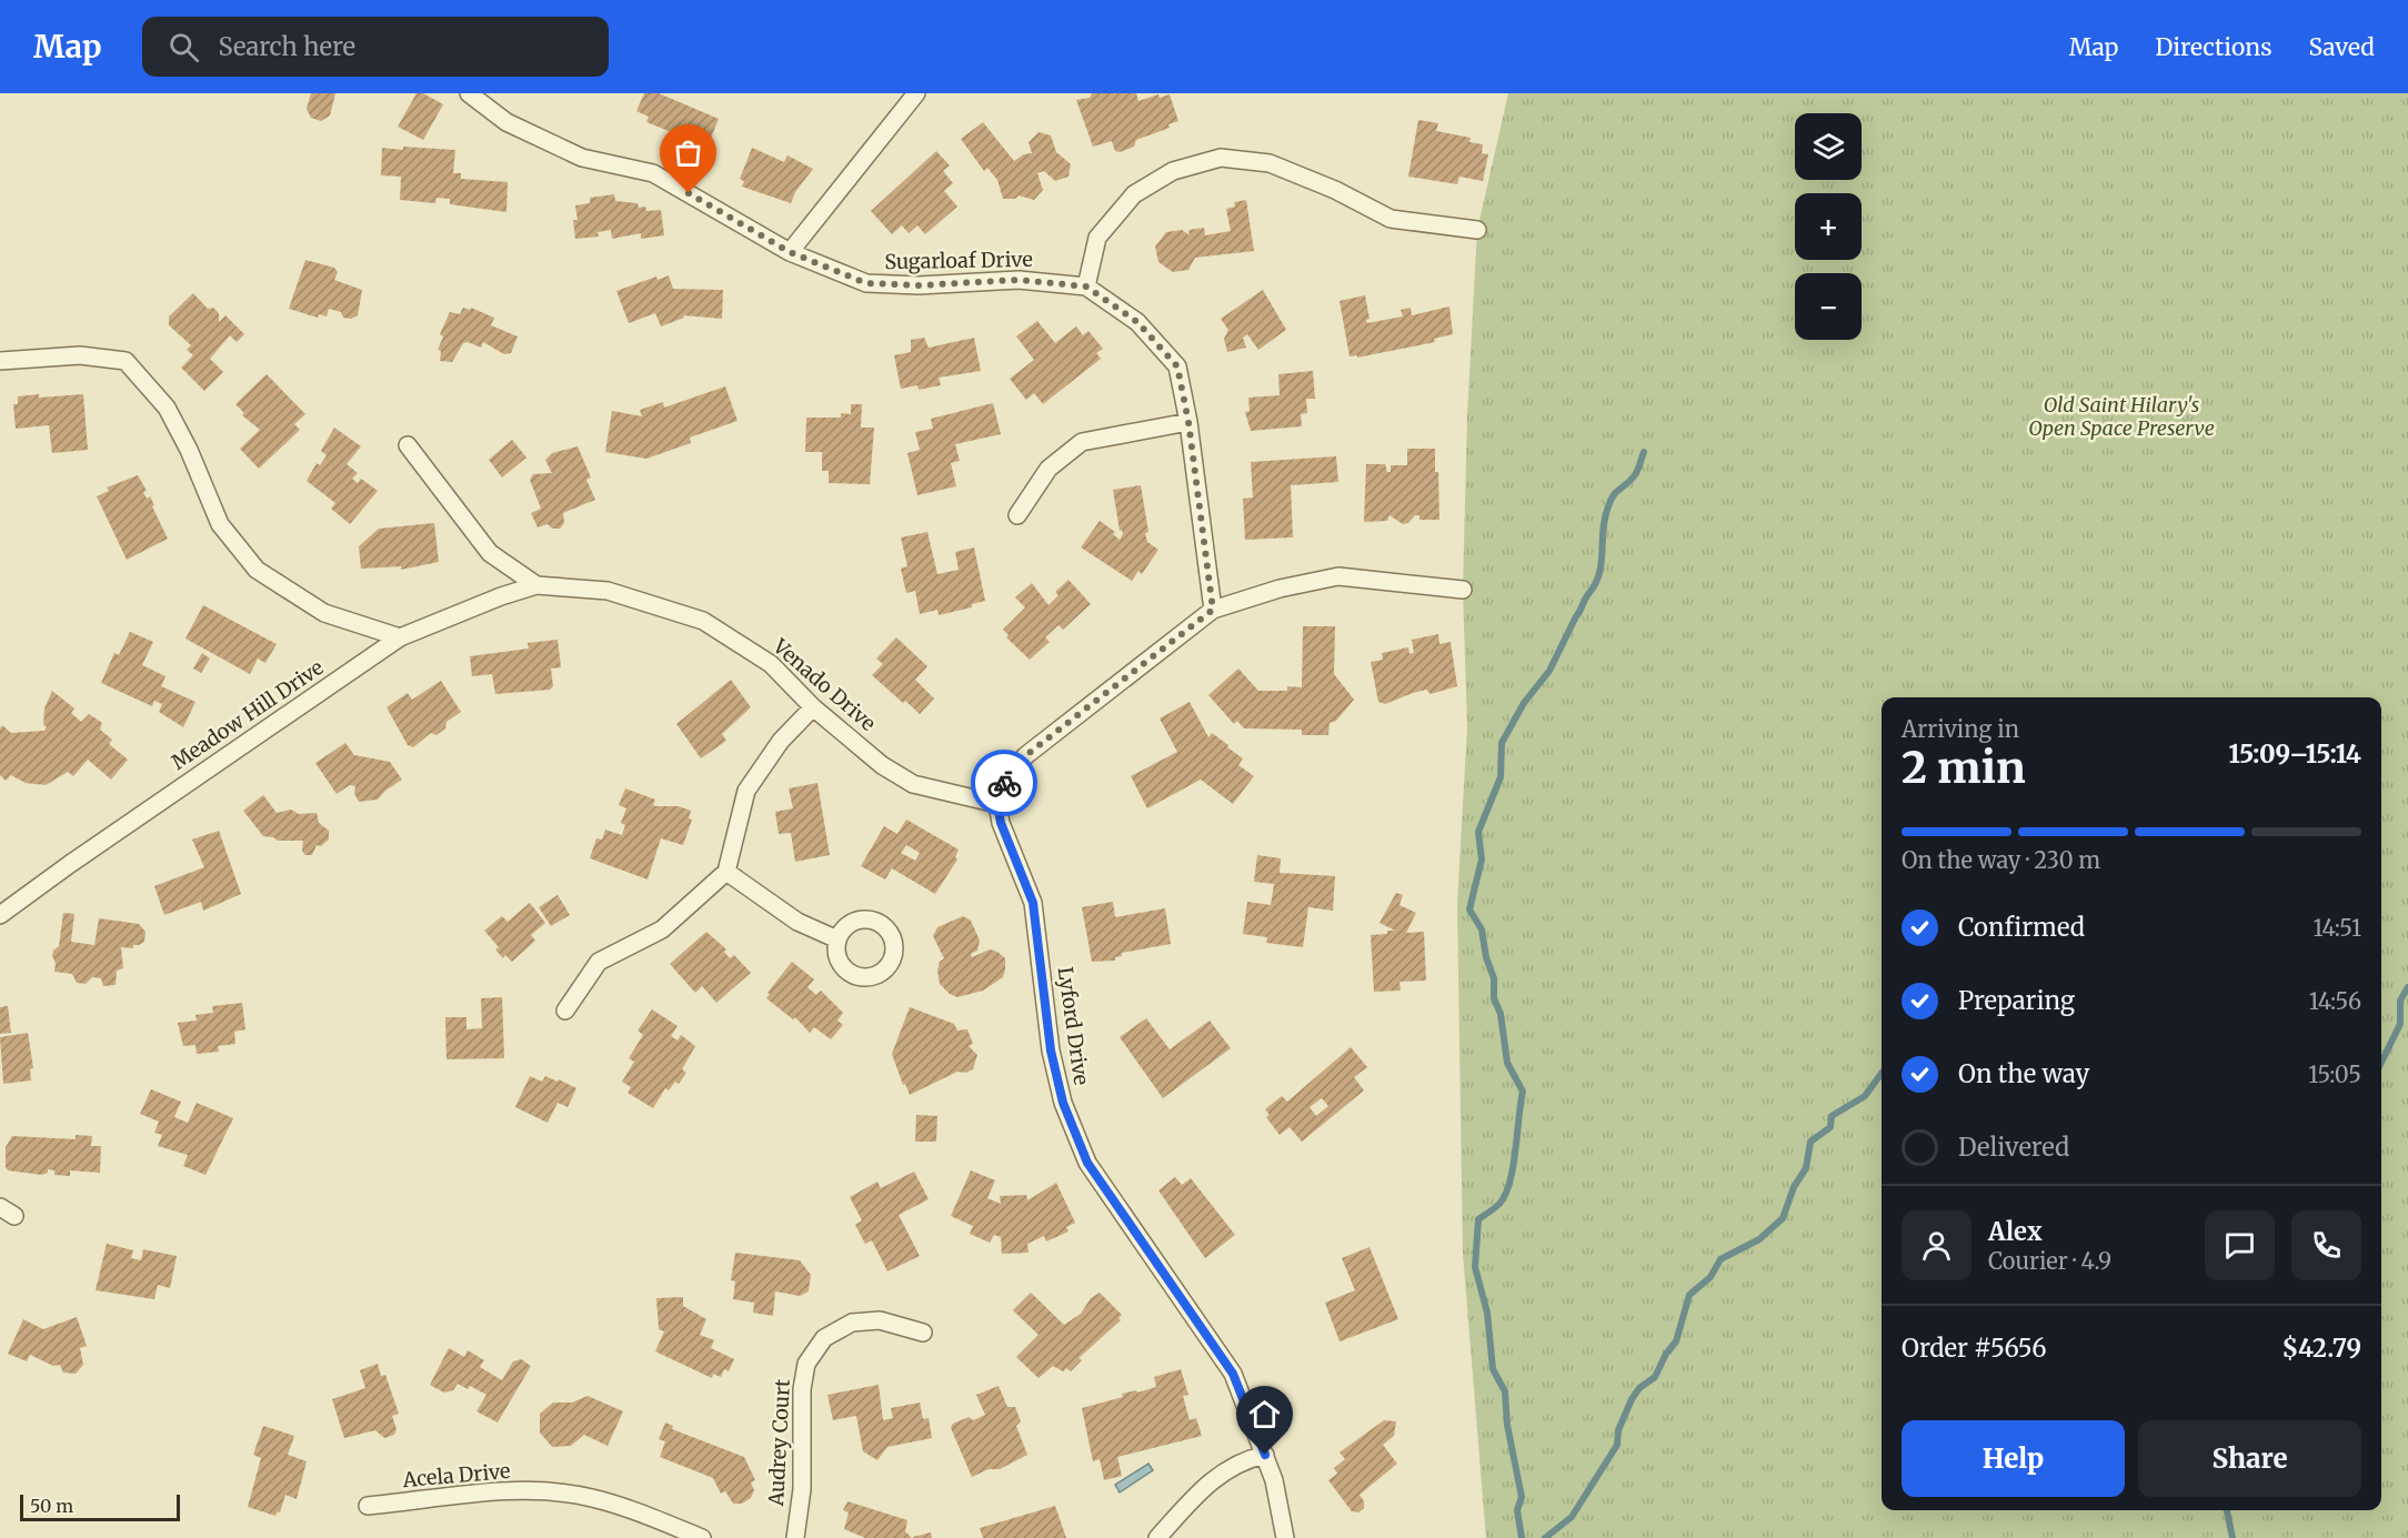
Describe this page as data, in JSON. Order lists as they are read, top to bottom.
{
  "streets": {
    "street": [
      "Sugarloaf Drive",
      "Venado Drive",
      "Meadow Hill Drive",
      "Lyford Drive",
      "Audrey Court",
      "Acela Drive"
    ]
  },
  "crossings": [
    ["Venado Drive", "Meadow Hill Drive"],
    ["Venado Drive", "Lyford Drive"]
  ],
  "parks": ["Old Saint Hilary's Open Space Preserve"],
  "scale_bar": "50 m",
  "page": {
    "header": "Map",
    "search": "Search here",
    "nav": ["Map", "Directions", "Saved"],
    "map_buttons": ["+", "−"],
    "heading": ["2 min", "Arriving in", "15:09–15:14"],
    "panel": [
      "Alex",
      "Courier · 4.9",
      "Order #5656",
      "$42.79"
    ],
    "bar": "On the way · 230 m",
    "list": [
      ["Confirmed", "14:51"],
      ["Preparing", "14:56"],
      ["On the way", "15:05"],
      "Delivered"
    ],
    "buttons": ["Help", "Share"],
    "scale": "50 m"
  }
}
